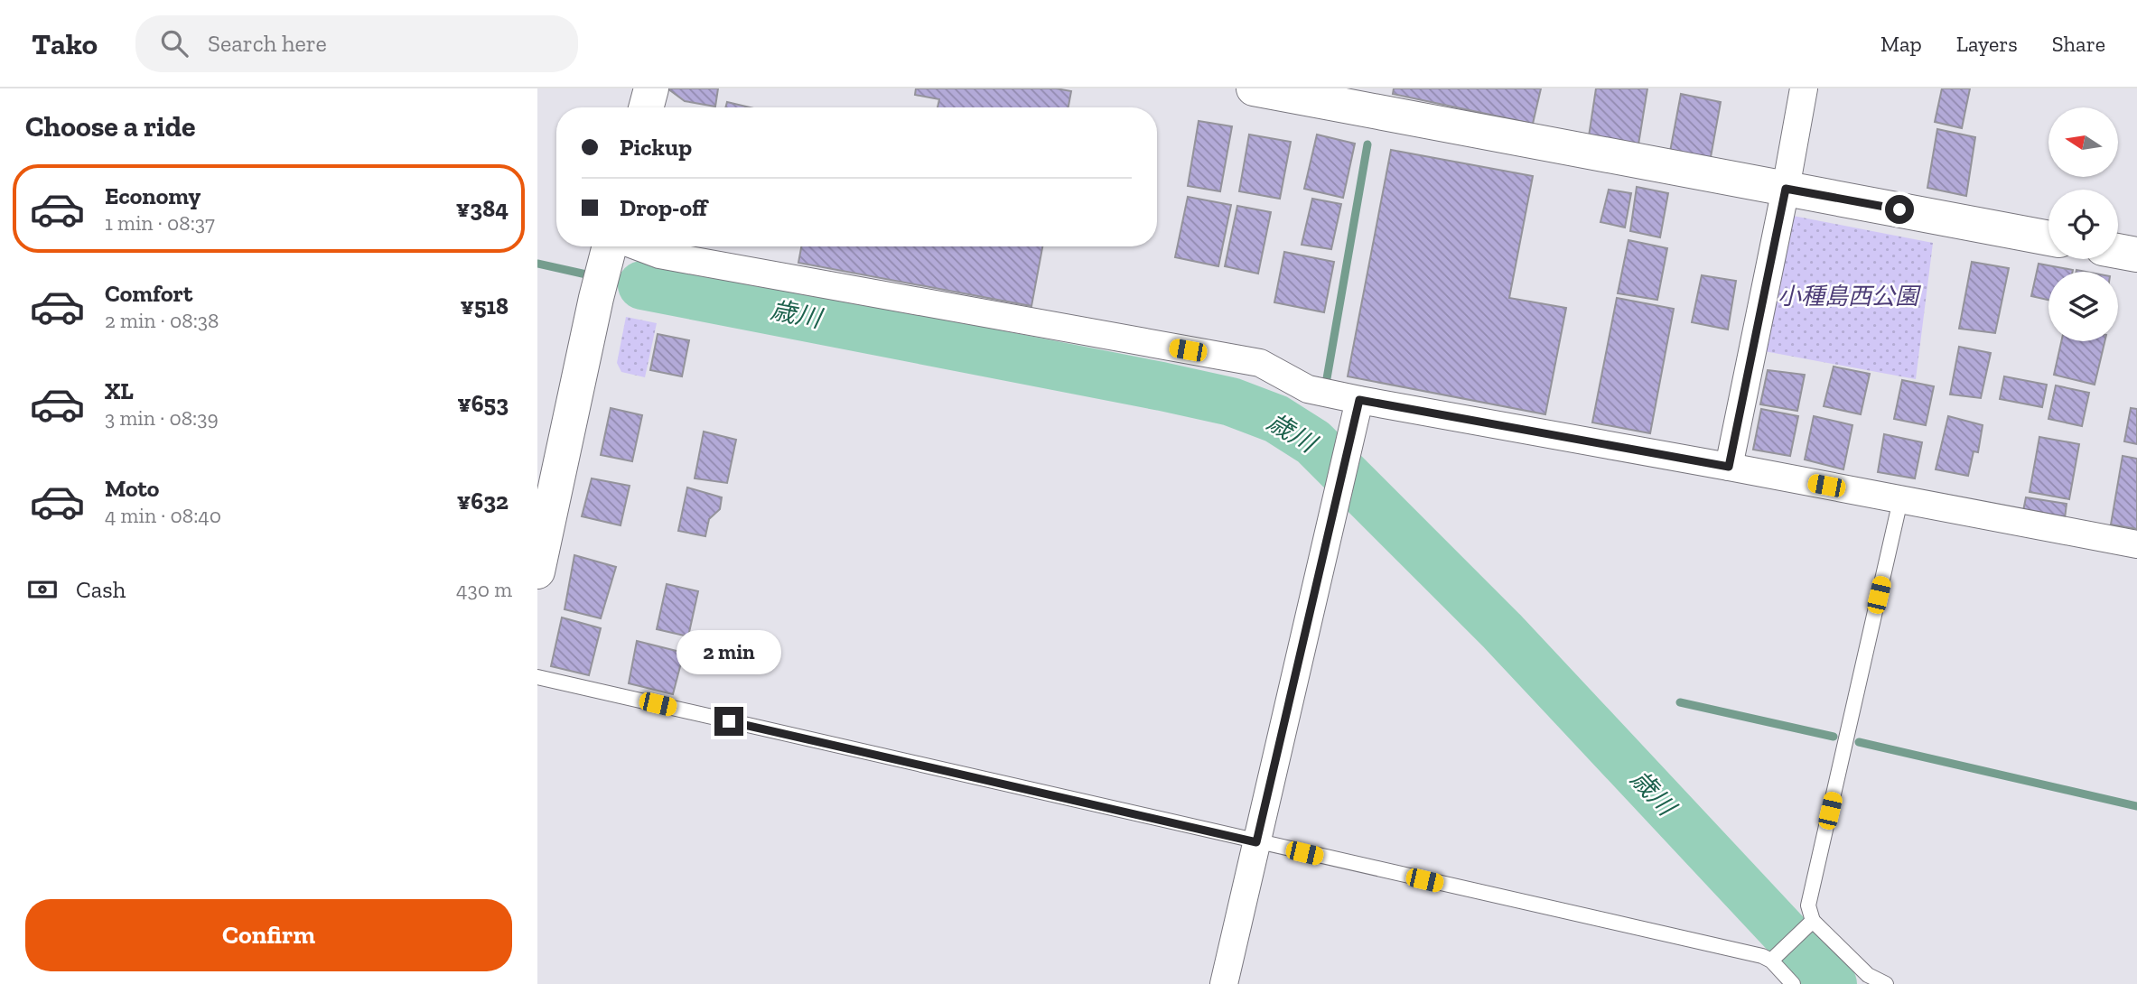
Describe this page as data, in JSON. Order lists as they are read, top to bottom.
{
  "water": ["歳川"],
  "parks": ["小種島西公園"],
  "north": "left",
  "page": {
    "header": "Tako",
    "search": "Search here",
    "nav": ["Map", "Layers", "Share"],
    "heading": "Choose a ride",
    "banner": ["Pickup", "Drop-off"],
    "list": [
      {
        "name": "Economy",
        "note": "1 min · 08:37",
        "value": "¥384"
      },
      {
        "name": "Comfort",
        "note": "2 min · 08:38",
        "value": "¥518"
      },
      {
        "name": "XL",
        "note": "3 min · 08:39",
        "value": "¥653"
      },
      {
        "name": "Moto",
        "note": "4 min · 08:40",
        "value": "¥632"
      }
    ],
    "pay": ["Cash", "430 m"],
    "bubble": "2 min",
    "buttons": "Confirm"
  }
}
